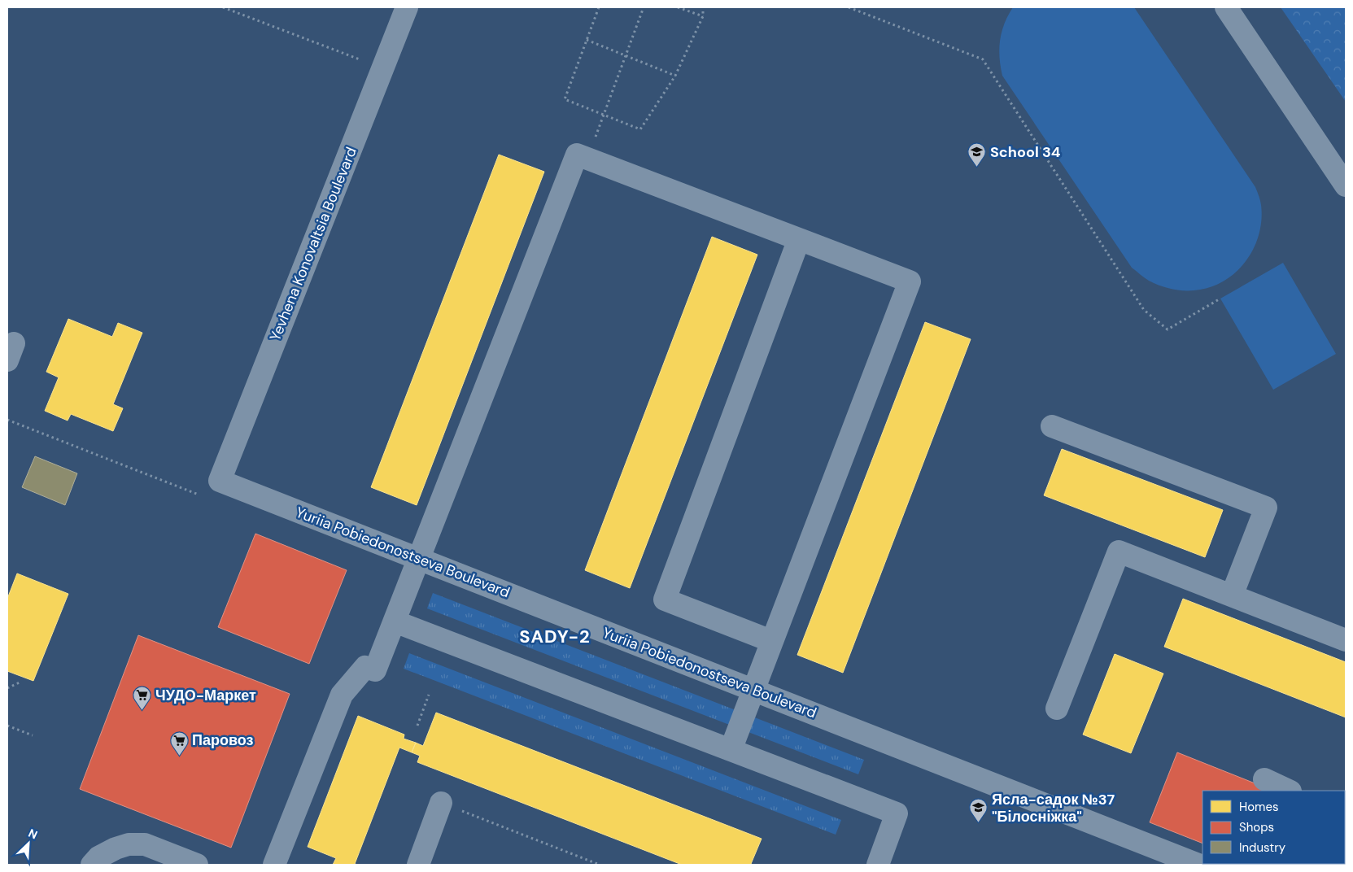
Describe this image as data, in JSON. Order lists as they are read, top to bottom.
{
  "streets": {
    "street": ["Yevhena Konovaltsia Boulevard", "Yuriia Pobiedonostseva Boulevard"]
  },
  "crossings": [
    ["Yevhena Konovaltsia Boulevard", "Yuriia Pobiedonostseva Boulevard"]
  ],
  "districts": ["SADY-2"],
  "places": {
    "school or university": ["School 34", "Ясла-садок №37 \"Білосніжка\""],
    "supermarket": ["ЧУДО-Маркет", "Паровоз"]
  },
  "legend": ["Homes", "Shops", "Industry"],
  "north": "top right"
}
